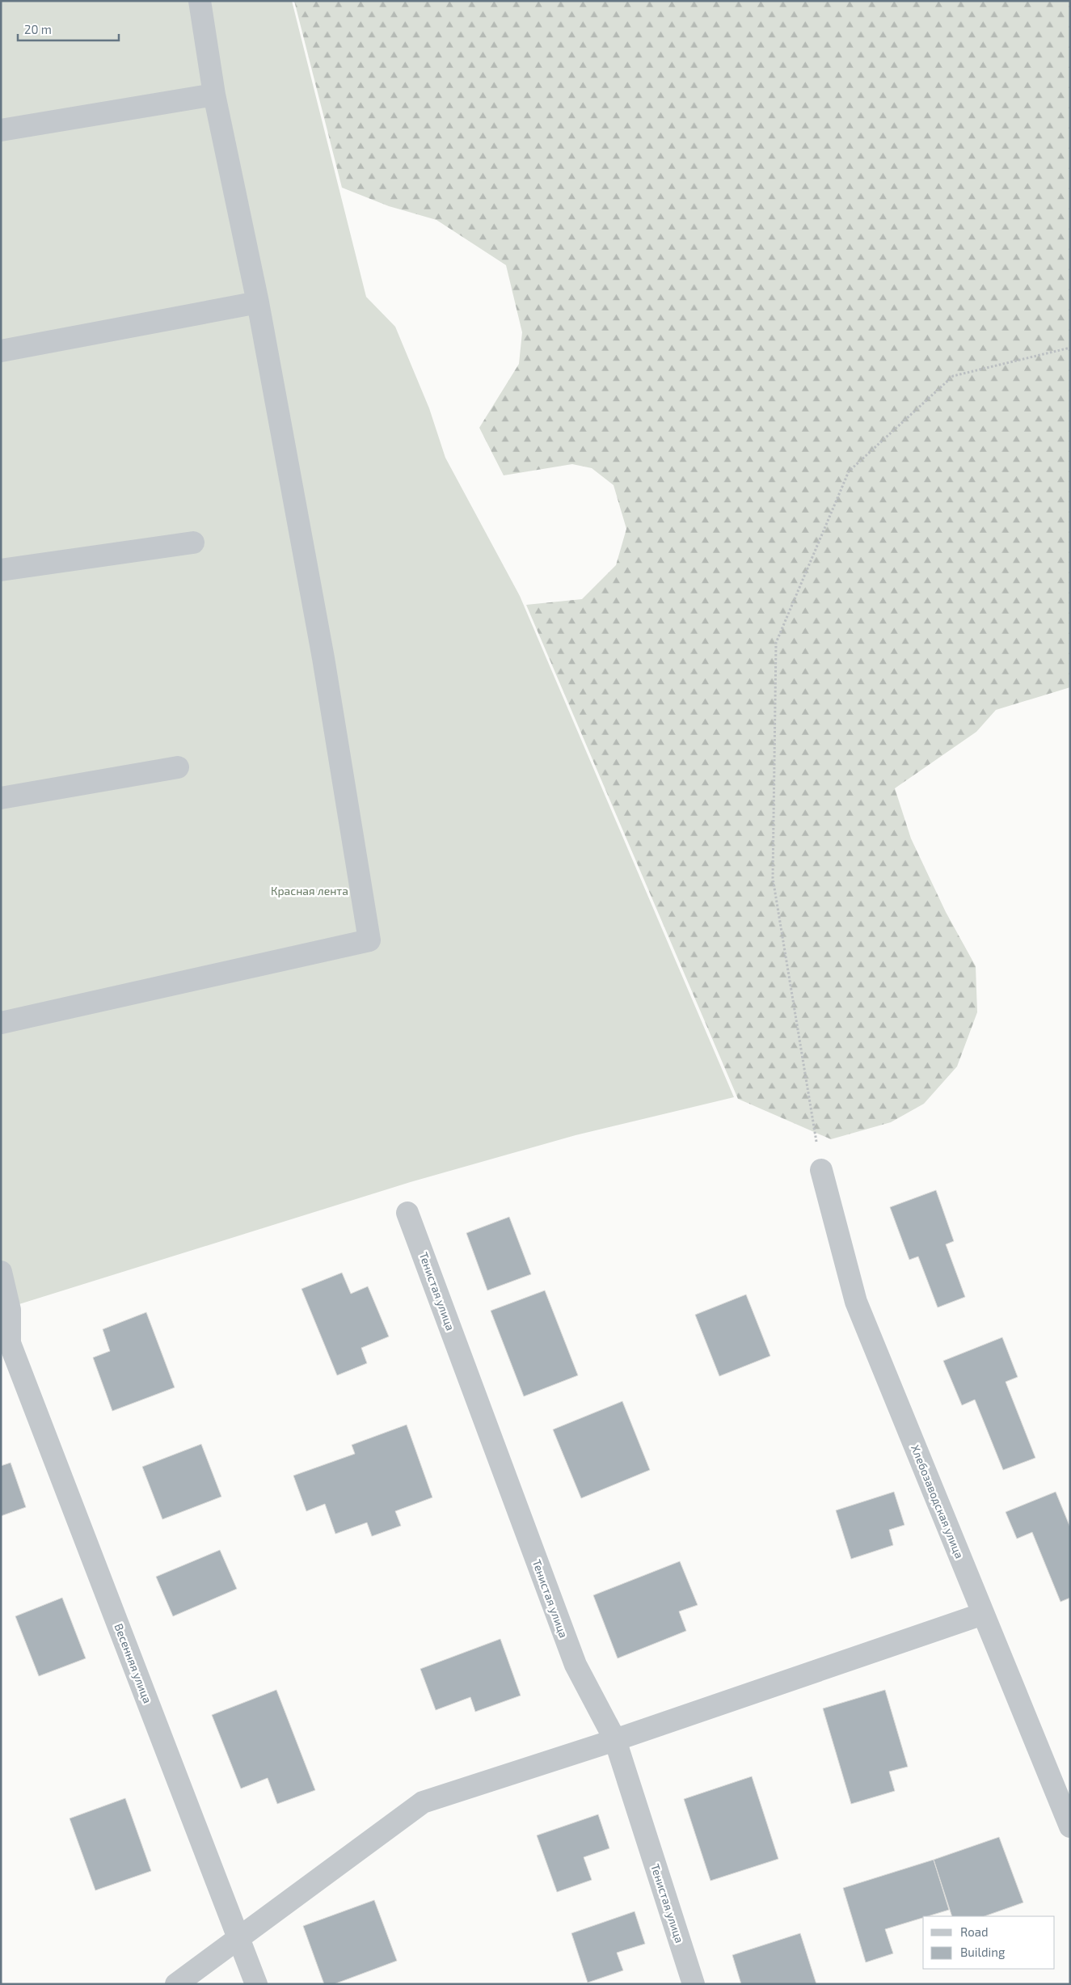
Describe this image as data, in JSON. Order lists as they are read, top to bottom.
{
  "streets": {
    "street": ["Тенистая улица", "Хлебозаводская улица", "Весенняя улица"]
  },
  "parks": ["Красная лента"],
  "legend": ["Road", "Building"],
  "scale_bar": "20 m"
}
